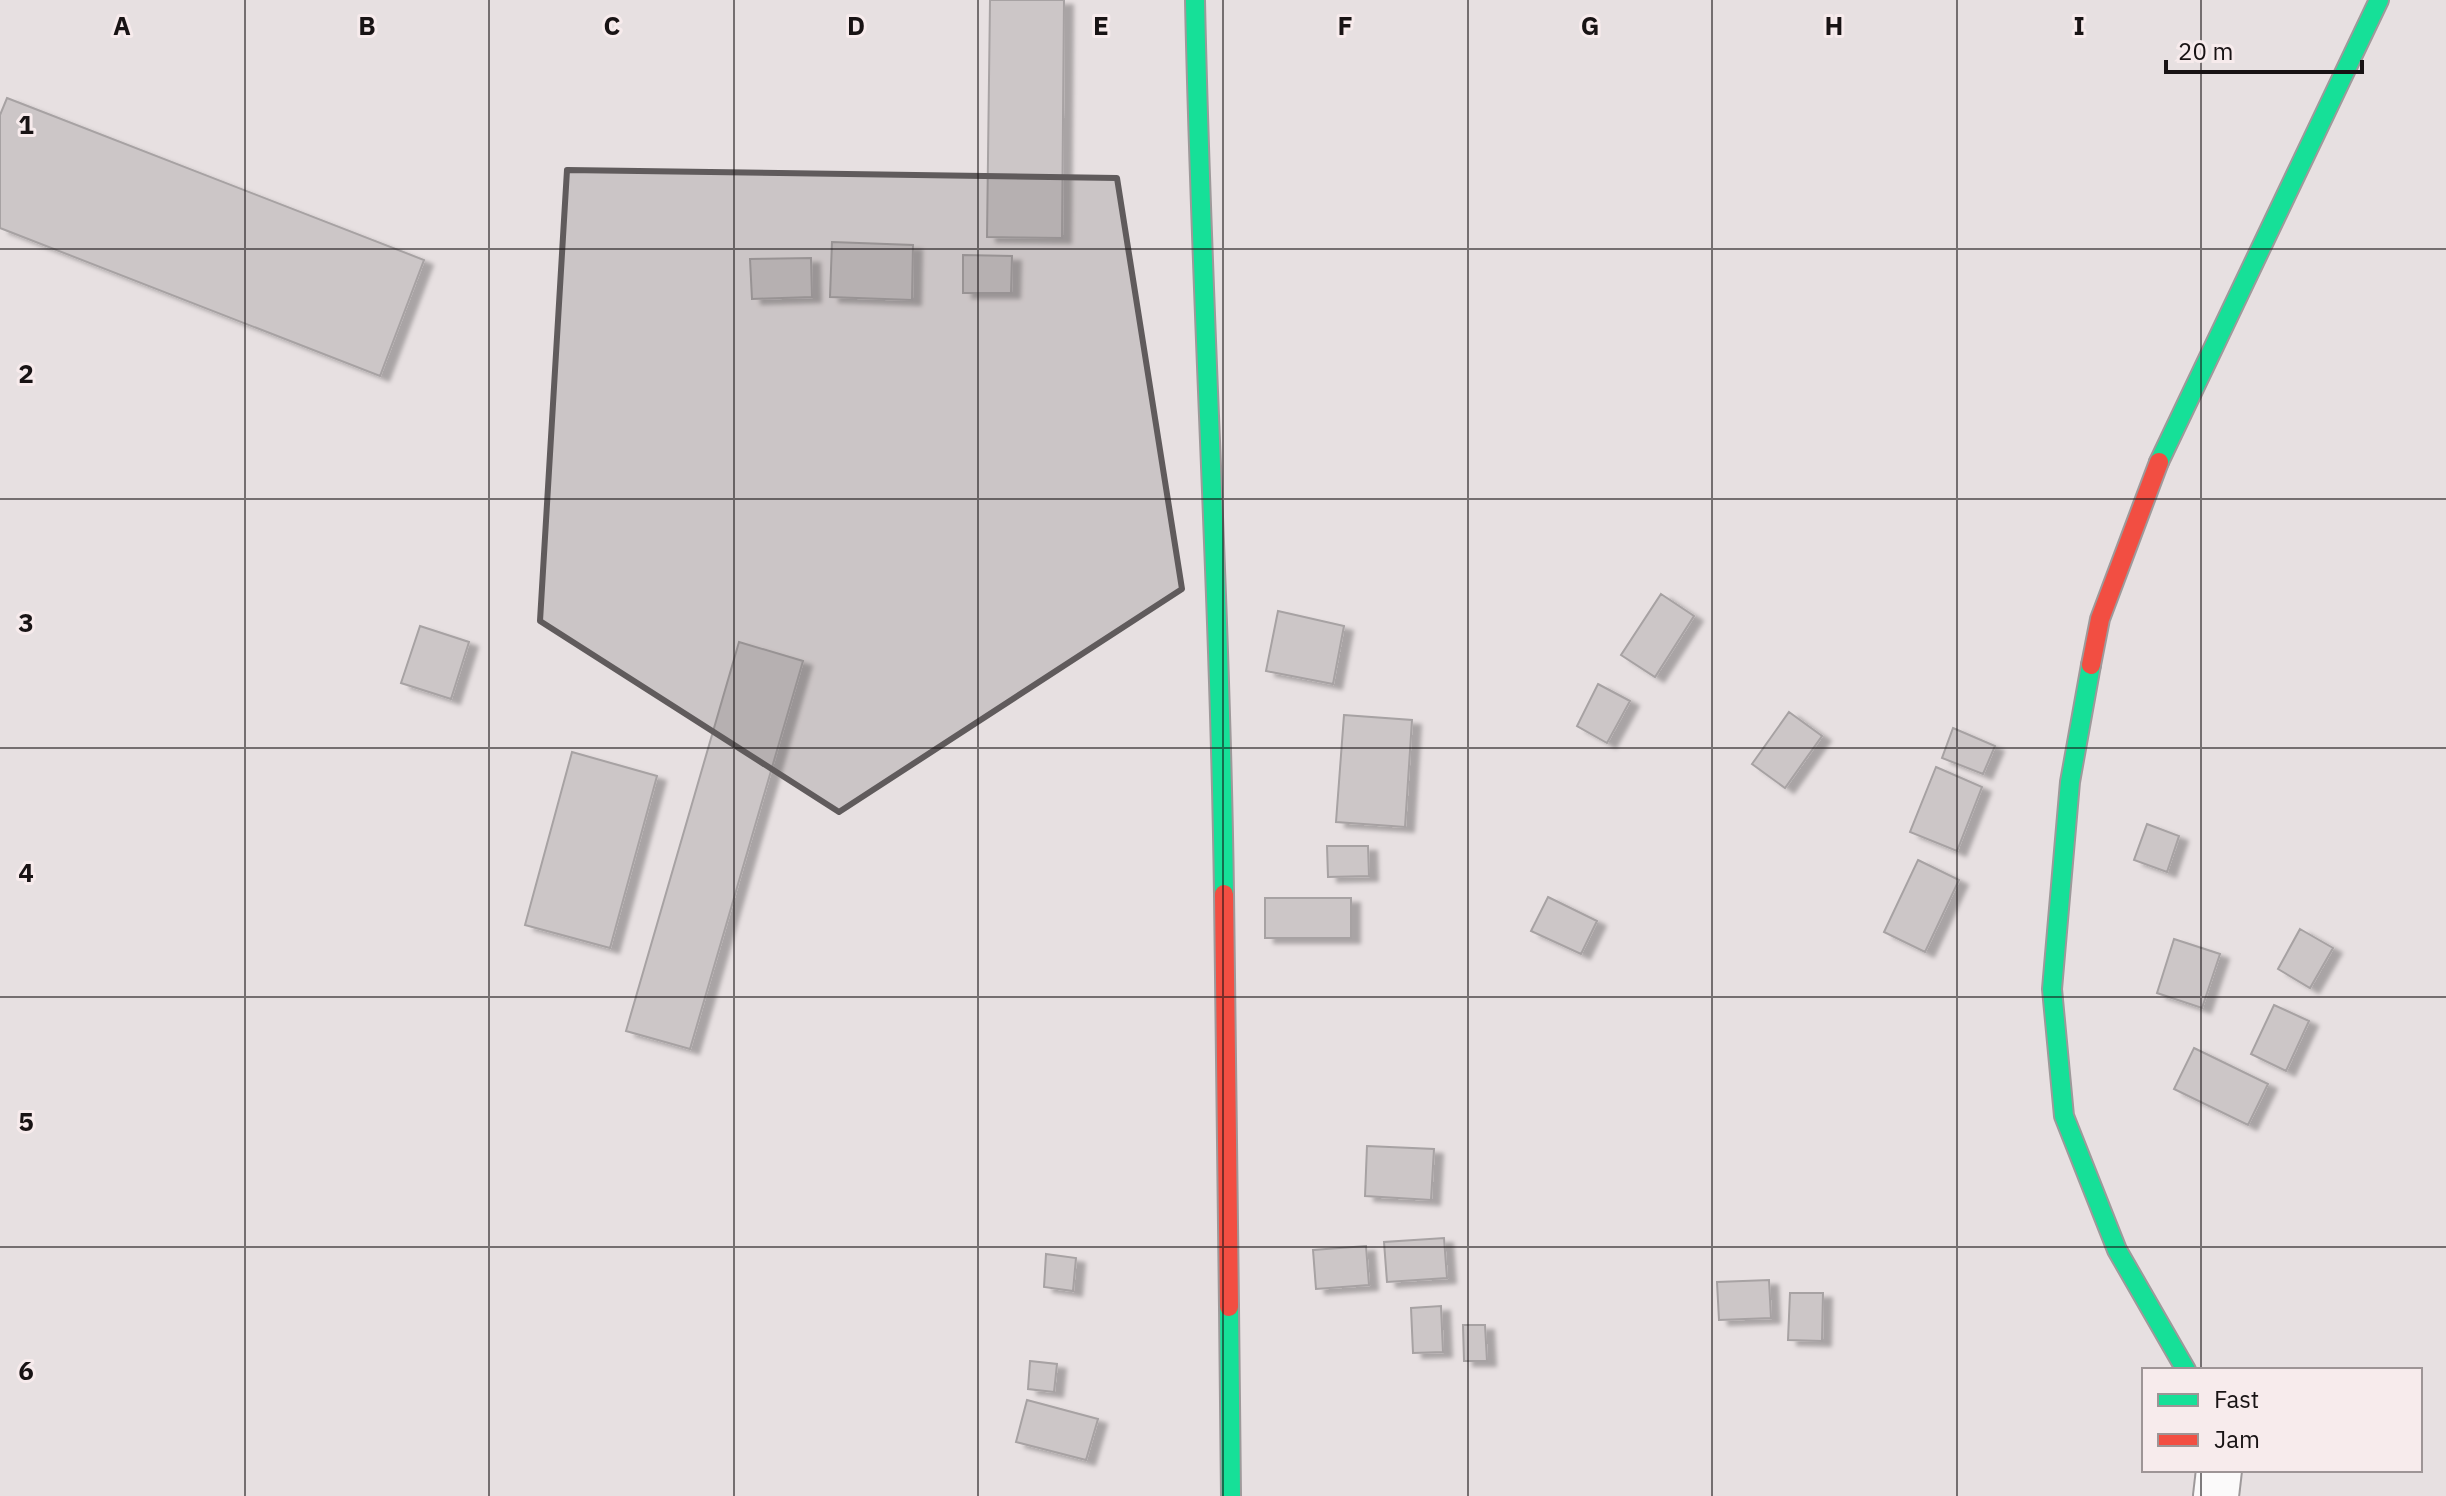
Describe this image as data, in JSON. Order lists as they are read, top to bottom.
{
  "legend": ["Fast", "Jam"],
  "scale_bar": "20 m",
  "grid": {
    "columns": [
      "A",
      "B",
      "C",
      "D",
      "E",
      "F",
      "G",
      "H",
      "I"
    ],
    "rows": [
      "1",
      "2",
      "3",
      "4",
      "5",
      "6"
    ]
  }
}
